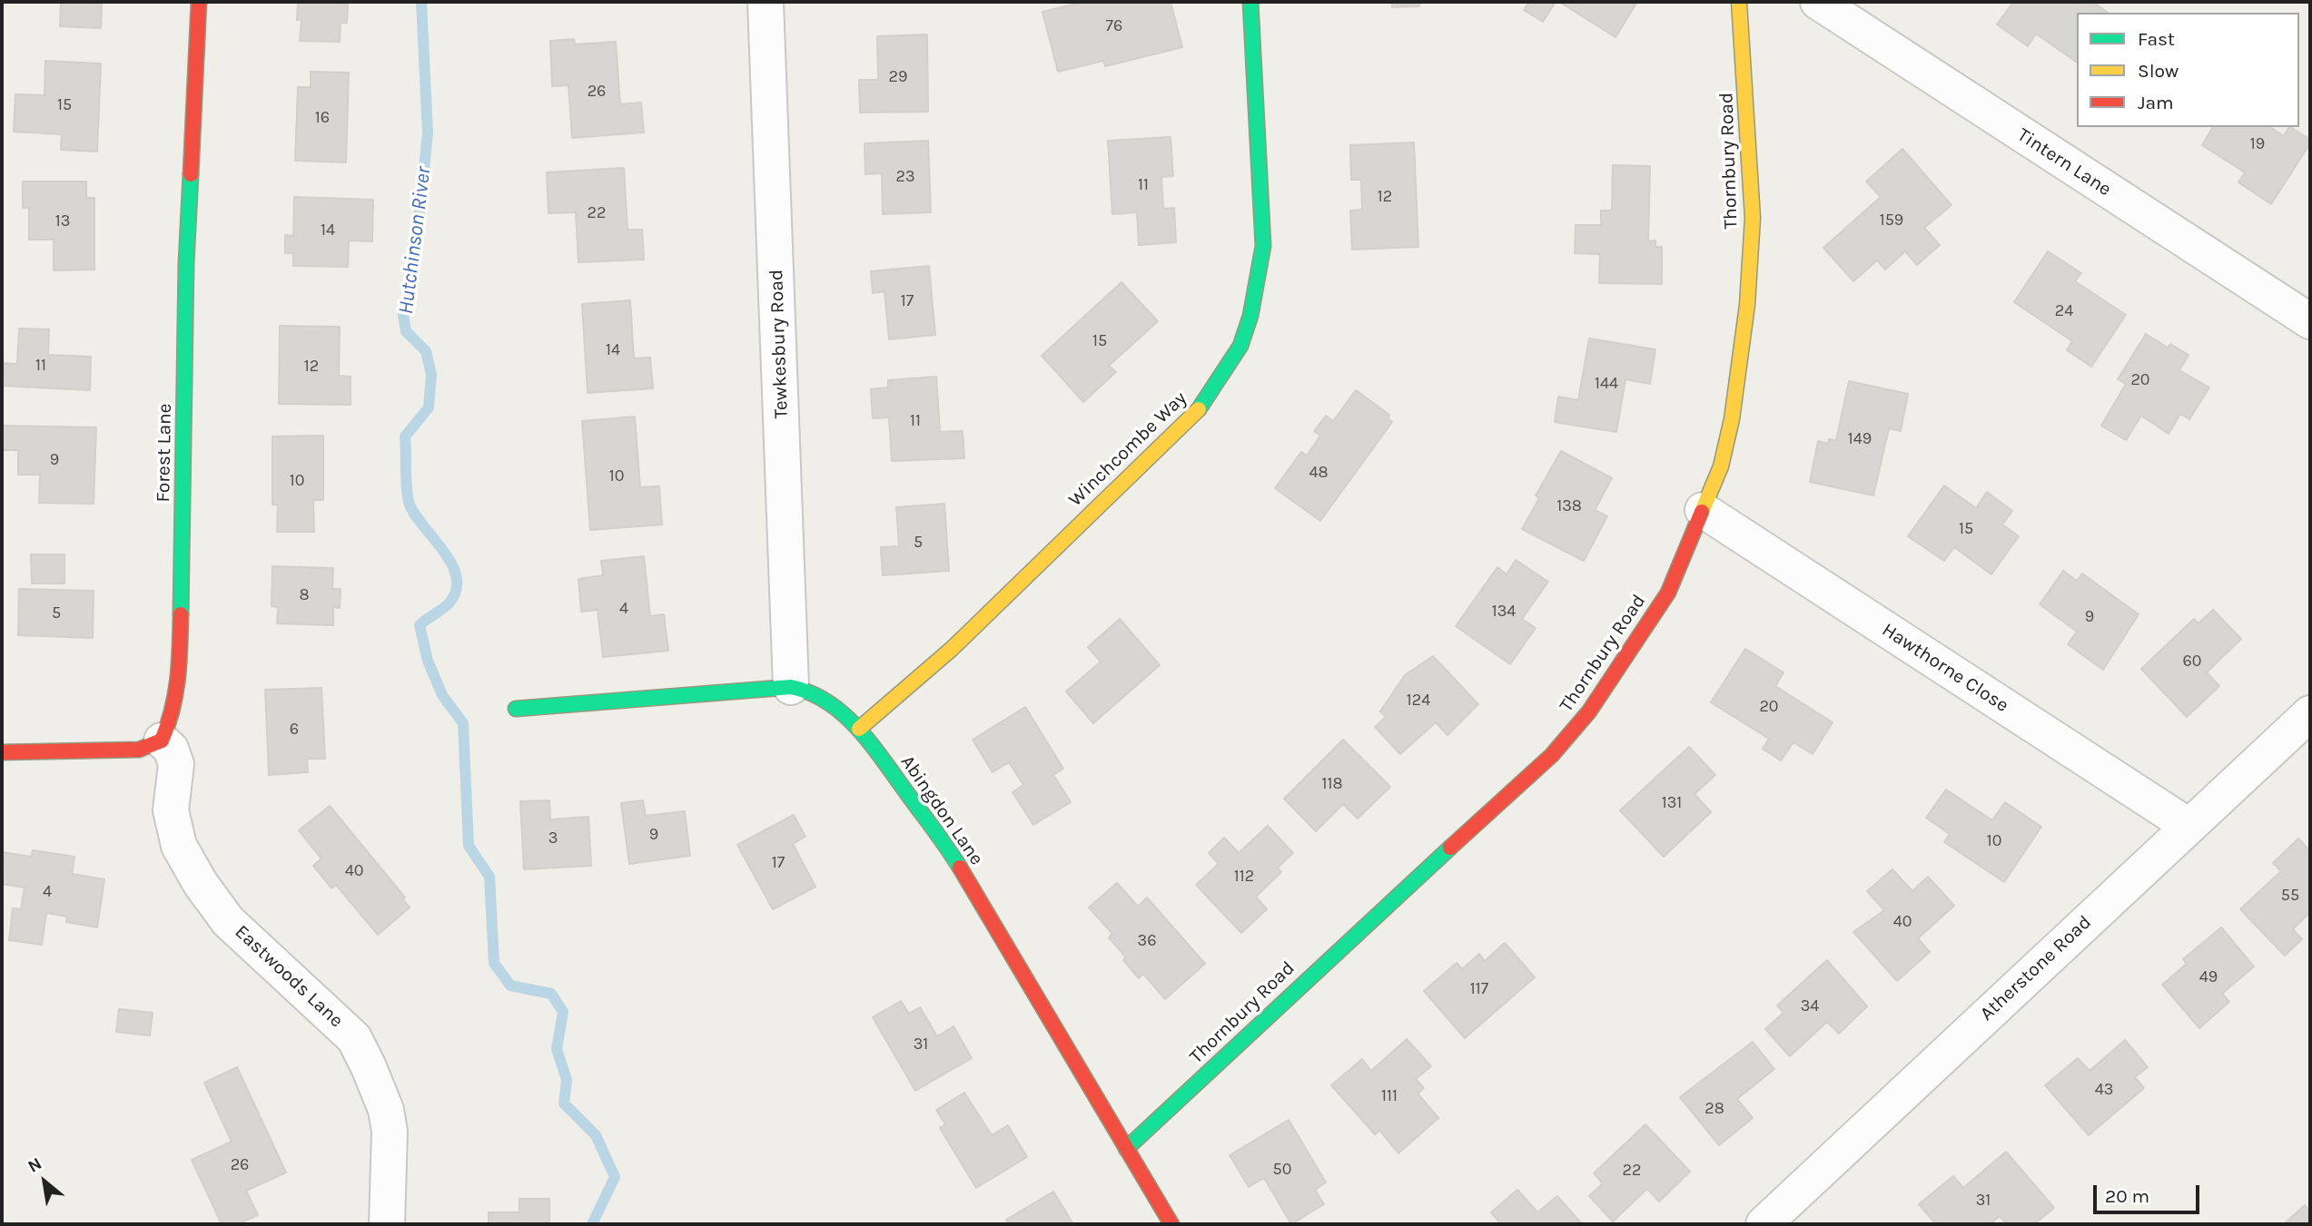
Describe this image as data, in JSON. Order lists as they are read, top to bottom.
{
  "streets": {
    "street": [
      "Thornbury Road",
      "Tintern Lane",
      "Tewkesbury Road",
      "Winchcombe Way",
      "Forest Lane",
      "Hawthorne Close",
      "Abingdon Lane",
      "Atherstone Road",
      "Eastwoods Lane"
    ]
  },
  "crossings": [
    ["Thornbury Road", "Hawthorne Close"],
    ["Thornbury Road", "Abingdon Lane"],
    ["Tewkesbury Road", "Abingdon Lane"],
    ["Winchcombe Way", "Abingdon Lane"],
    ["Forest Lane", "Eastwoods Lane"],
    ["Hawthorne Close", "Atherstone Road"]
  ],
  "water": ["Hutchinson River"],
  "house_numbers": [
    "76",
    "29",
    "26",
    "15",
    "16",
    "19",
    "23",
    "11",
    "12",
    "22",
    "159",
    "13",
    "14",
    "17",
    "24",
    "15",
    "14",
    "11",
    "12",
    "20",
    "144",
    "11",
    "149",
    "9",
    "48",
    "10",
    "10",
    "138",
    "15",
    "5",
    "8",
    "4",
    "134",
    "5",
    "9",
    "60",
    "124",
    "20",
    "6",
    "118",
    "131",
    "9",
    "3",
    "10",
    "17",
    "40",
    "112",
    "4",
    "55",
    "40",
    "36",
    "49",
    "117",
    "34",
    "31",
    "43",
    "111",
    "28",
    "26",
    "50",
    "22",
    "31"
  ],
  "legend": ["Fast", "Slow", "Jam"],
  "scale_bar": "20 m",
  "north": "top left"
}
